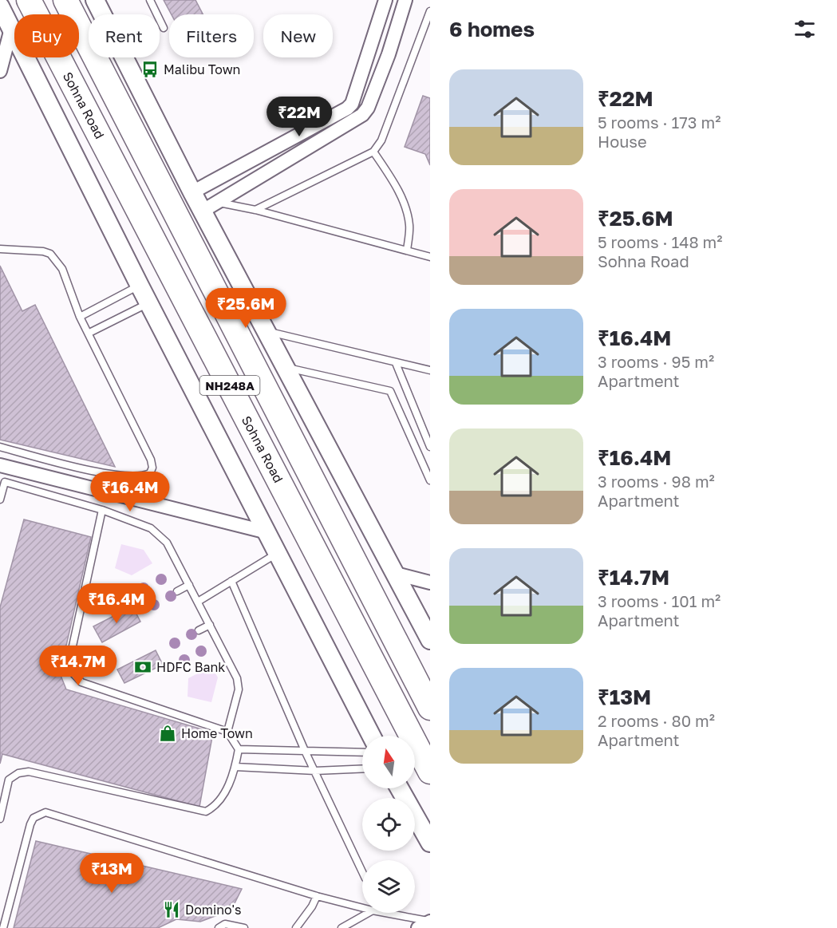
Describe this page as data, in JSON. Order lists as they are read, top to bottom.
{
  "streets": {
    "highway": ["Sohna Road", "NH248A"]
  },
  "places": {
    "bus stop": ["Malibu Town"],
    "bank": ["HDFC Bank"],
    "shop": ["Home Town"],
    "restaurant": ["Domino's"]
  },
  "north": "top",
  "page": {
    "heading": "6 homes",
    "chip": [
      "Buy",
      "Rent",
      "Filters",
      "New"
    ],
    "list": [
      {
        "name": "₹22M",
        "note": "5 rooms · 173 m² · House"
      },
      {
        "name": "₹25.6M",
        "note": "5 rooms · 148 m² · Sohna Road"
      },
      {
        "name": "₹16.4M",
        "note": "3 rooms · 95 m² · Apartment"
      },
      {
        "name": "₹16.4M",
        "note": "3 rooms · 98 m² · Apartment"
      },
      {
        "name": "₹14.7M",
        "note": "3 rooms · 101 m² · Apartment"
      },
      {
        "name": "₹13M",
        "note": "2 rooms · 80 m² · Apartment"
      }
    ],
    "price": [
      "₹22M",
      "₹25.6M",
      "₹16.4M",
      "₹16.4M",
      "₹14.7M",
      "₹13M"
    ]
  }
}
